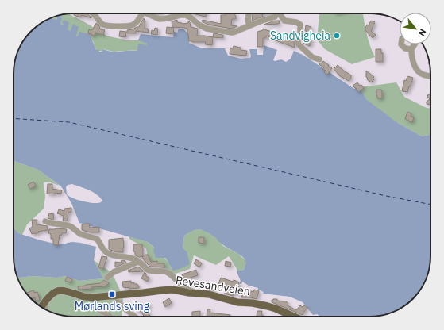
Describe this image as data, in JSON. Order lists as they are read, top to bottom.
{
  "streets": {
    "main road": ["Revesandveien"]
  },
  "places": {
    "other": ["Sandvigheia"],
    "transit": ["Mørlands sving"]
  },
  "north": "bottom right"
}
